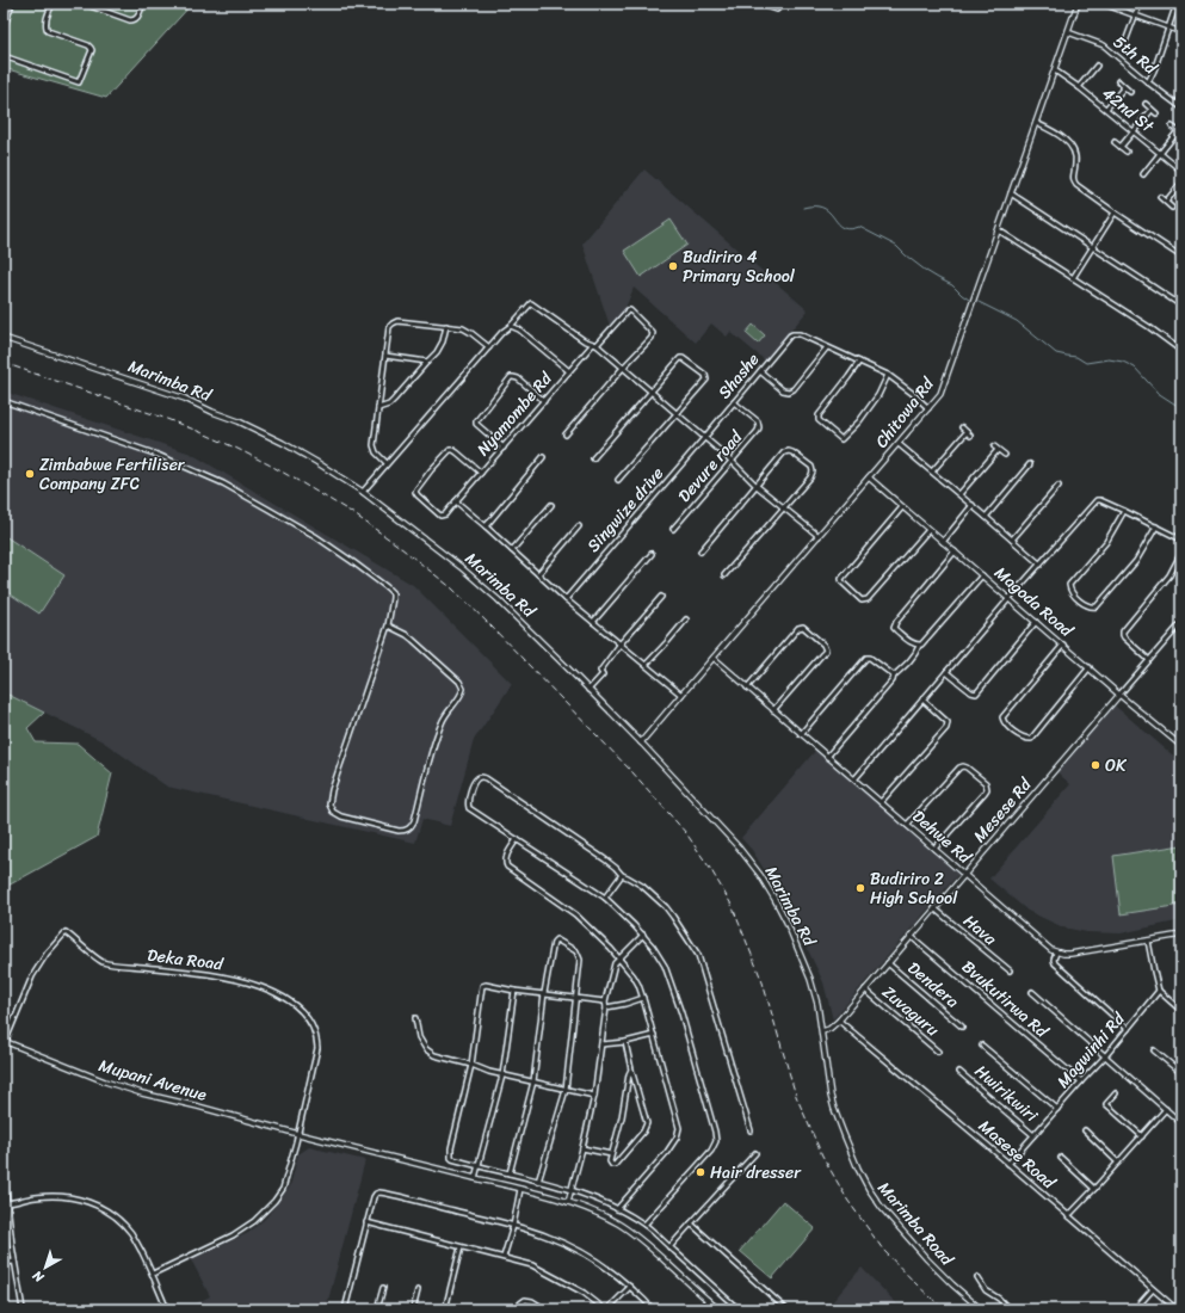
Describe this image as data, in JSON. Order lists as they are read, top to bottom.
{
  "streets": {
    "street": [
      "5th Rd",
      "42nd St",
      "Shashe",
      "Marimba Rd",
      "Chitowa Rd",
      "Nyamombe Rd",
      "Devure road",
      "Singwize drive",
      "Magoda Road",
      "Mesese Rd",
      "Dehwe Rd",
      "Hava",
      "Deka Road",
      "Dendera",
      "Bvukutirwa Rd",
      "Zuvaguru",
      "Magwinhi Rd",
      "Mupani Avenue",
      "Hwirikwiri",
      "Masese Road",
      "Marimba Road"
    ]
  },
  "crossings": [
    ["5th Rd", "Chitowa Rd"],
    ["42nd St", "Chitowa Rd"],
    ["Shashe", "Devure road"],
    ["Shashe", "Singwize drive"],
    ["Marimba Rd", "Chitowa Rd"],
    ["Marimba Rd", "Mesese Rd"],
    ["Marimba Rd", "Marimba Road"],
    ["Chitowa Rd", "Magoda Road"],
    ["Chitowa Rd", "Dehwe Rd"],
    ["Magoda Road", "Mesese Rd"],
    ["Mesese Rd", "Dehwe Rd"],
    ["Mesese Rd", "Hava"],
    ["Mesese Rd", "Dendera"],
    ["Mesese Rd", "Bvukutirwa Rd"],
    ["Mesese Rd", "Zuvaguru"],
    ["Mesese Rd", "Masese Road"],
    ["Mesese Rd", "Marimba Road"],
    ["Deka Road", "Mupani Avenue"],
    ["Bvukutirwa Rd", "Magwinhi Rd"],
    ["Magwinhi Rd", "Hwirikwiri"],
    ["Magwinhi Rd", "Masese Road"]
  ],
  "places": [
    "Budiriro 4 Primary School",
    "Zimbabwe Fertiliser Company ZFC",
    "OK",
    "Budiriro 2 High School",
    "Hair dresser"
  ],
  "north": "bottom left"
}
